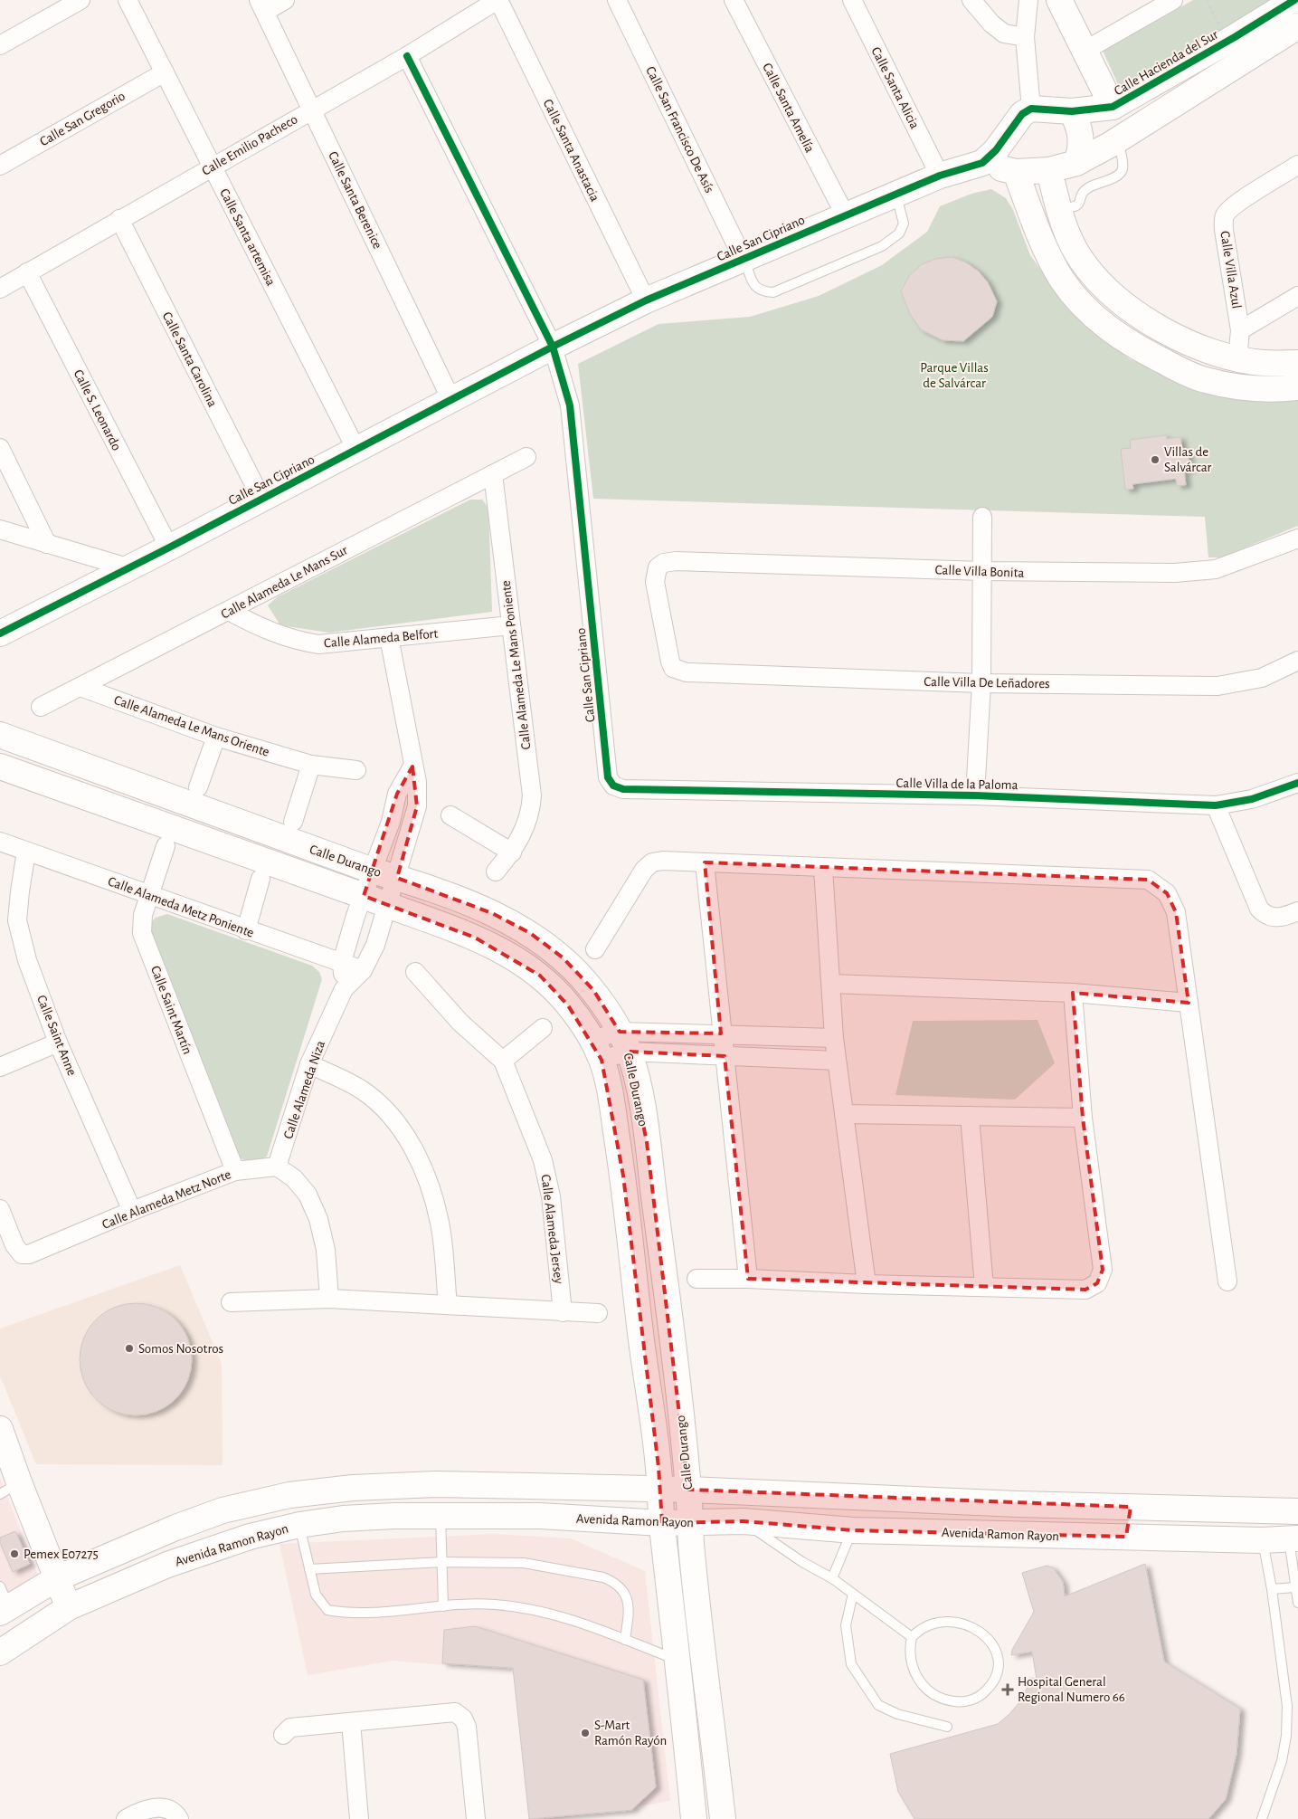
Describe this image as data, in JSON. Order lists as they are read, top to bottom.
{
  "streets": {
    "main road": [
      "Calle Hacienda del Sur",
      "Calle San Cipriano",
      "Calle Durango",
      "Avenida Ramon Rayon"
    ],
    "street": [
      "Calle Santa Alicia",
      "Calle Santa Amelía",
      "Calle San Gregorio",
      "Calle San Francisco De Asís",
      "Calle Emilio Pacheco",
      "Calle Santa Anastacia",
      "Calle Santa Berenice",
      "Calle Santa artemisa",
      "Calle Villa Azul",
      "Calle Santa Carolina",
      "Calle S. Leonardo",
      "Calle Villa Bonita",
      "Calle Alameda Le Mans Sur",
      "Calle Alameda Belfort",
      "Calle Alameda Le Mans Poniente",
      "Calle Villa De Leñadores",
      "Calle Alameda Le Mans Oriente",
      "Calle Villa de la Paloma",
      "Calle Alameda Metz Poniente",
      "Calle Saint Martín",
      "Calle Saint Anne",
      "Calle Alameda Niza",
      "Calle Alameda Metz Norte",
      "Calle Alameda Jersey"
    ]
  },
  "crossings": [
    ["Calle Santa Alicia", "Calle San Cipriano"],
    ["Calle Santa Amelía", "Calle San Cipriano"],
    ["Calle San Gregorio", "Calle Santa artemisa"],
    ["Calle San Francisco De Asís", "Calle San Cipriano"],
    ["Calle Emilio Pacheco", "Calle Santa Anastacia"],
    ["Calle Emilio Pacheco", "Calle Santa Berenice"],
    ["Calle Emilio Pacheco", "Calle Santa artemisa"],
    ["Calle Emilio Pacheco", "Calle San Cipriano"],
    ["Calle Emilio Pacheco", "Calle Santa Carolina"],
    ["Calle Emilio Pacheco", "Calle S. Leonardo"],
    ["Calle Santa Anastacia", "Calle San Cipriano"],
    ["Calle Santa Berenice", "Calle San Cipriano"],
    ["Calle Santa artemisa", "Calle San Cipriano"],
    ["Calle San Cipriano", "Calle Santa Carolina"],
    ["Calle San Cipriano", "Calle S. Leonardo"],
    ["Calle San Cipriano", "Calle Villa de la Paloma"],
    ["Calle Villa Bonita", "Calle Villa De Leñadores"],
    ["Calle Alameda Le Mans Sur", "Calle Alameda Belfort"],
    ["Calle Alameda Le Mans Sur", "Calle Alameda Le Mans Poniente"],
    ["Calle Alameda Le Mans Sur", "Calle Alameda Le Mans Oriente"],
    ["Calle Alameda Belfort", "Calle Alameda Le Mans Poniente"],
    ["Calle Alameda Belfort", "Calle Alameda Niza"],
    ["Calle Durango", "Calle Alameda Niza"],
    ["Calle Durango", "Avenida Ramon Rayon"],
    ["Calle Alameda Metz Poniente", "Calle Saint Martín"],
    ["Calle Alameda Metz Poniente", "Calle Saint Anne"],
    ["Calle Alameda Metz Poniente", "Calle Alameda Niza"],
    ["Calle Saint Martín", "Calle Alameda Metz Norte"],
    ["Calle Saint Anne", "Calle Alameda Metz Norte"],
    ["Calle Alameda Niza", "Calle Alameda Metz Norte"]
  ],
  "parks": ["Parque Villas de Salvárcar"],
  "places": {
    "other": [
      "Villas de Salvárcar",
      "Somos Nosotros",
      "Pemex E07275",
      "S-Mart Ramón Rayón"
    ],
    "health": ["Hospital General Regional Numero 66"]
  }
}
